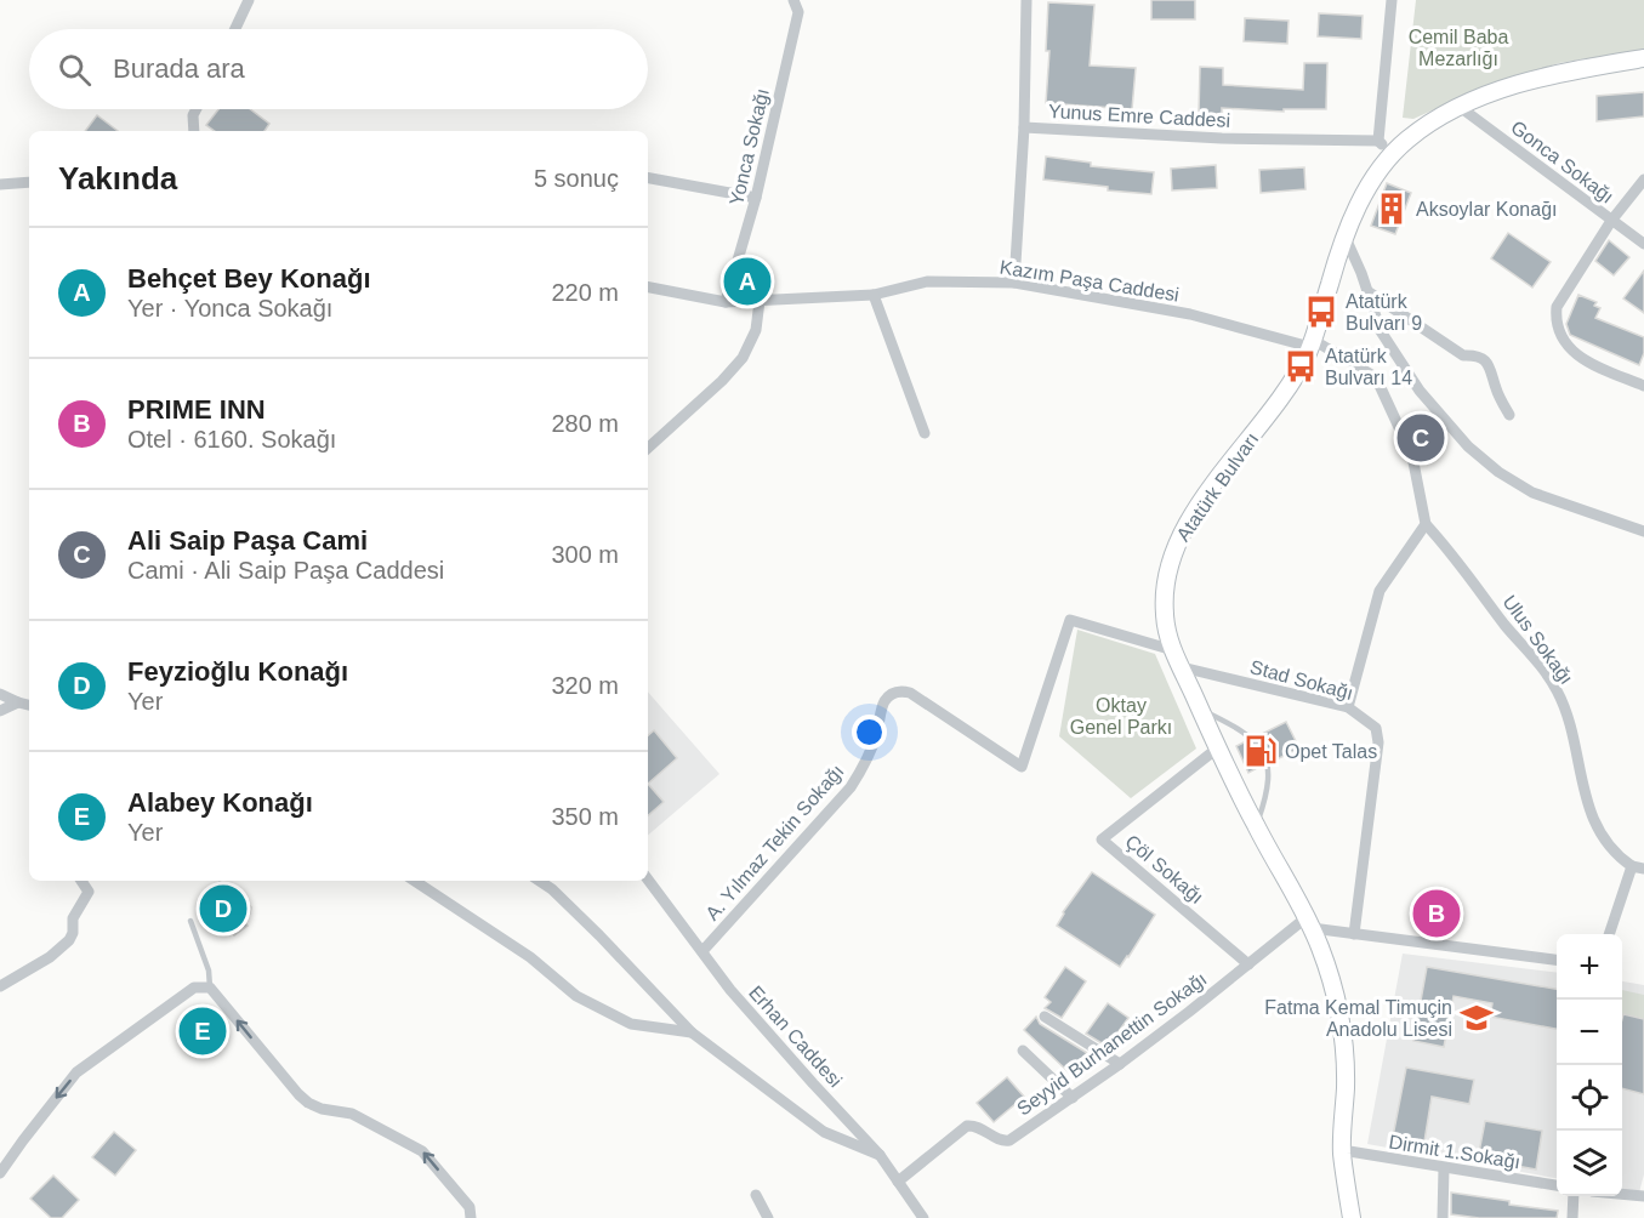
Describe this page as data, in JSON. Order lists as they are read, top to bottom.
{
  "streets": {
    "main road": ["Atatürk Bulvarı"],
    "street": [
      "Yunus Emre Caddesi",
      "Yonca Sokağı",
      "Gonca Sokağı",
      "Kazım Paşa Caddesi",
      "Ulus Sokağı",
      "Stad Sokağı",
      "A. Yılmaz Tekin Sokağı",
      "Çöl Sokağı",
      "Erhan Caddesi",
      "Seyyid Burhanettin Sokağı",
      "Dirmit 1.Sokağı"
    ]
  },
  "crossings": [
    ["Yonca Sokağı", "Kazım Paşa Caddesi"],
    ["Gonca Sokağı", "Atatürk Bulvarı"],
    ["Kazım Paşa Caddesi", "Atatürk Bulvarı"],
    ["Kazım Paşa Caddesi", "Ulus Sokağı"],
    ["Atatürk Bulvarı", "Stad Sokağı"],
    ["Atatürk Bulvarı", "A. Yılmaz Tekin Sokağı"],
    ["Atatürk Bulvarı", "Çöl Sokağı"],
    ["Atatürk Bulvarı", "Seyyid Burhanettin Sokağı"],
    ["Atatürk Bulvarı", "Dirmit 1.Sokağı"],
    ["A. Yılmaz Tekin Sokağı", "Erhan Caddesi"],
    ["Çöl Sokağı", "Seyyid Burhanettin Sokağı"],
    ["Erhan Caddesi", "Seyyid Burhanettin Sokağı"]
  ],
  "parks": ["Cemil Baba Mezarlığı", "Oktay Genel Parkı"],
  "places": {
    "building": ["Aksoylar Konağı"],
    "bus stop": ["Atatürk Bulvarı 9", "Atatürk Bulvarı 14"],
    "fuel station": ["Opet Talas"],
    "school or university": ["Fatma Kemal Timuçin Anadolu Lisesi"]
  },
  "page": {
    "search": "Burada ara",
    "heading": ["Yakında", "5 sonuç"],
    "list": [
      {
        "mark": "A",
        "name": "Behçet Bey Konağı",
        "note": "Yer · Yonca Sokağı",
        "value": "220 m"
      },
      {
        "mark": "B",
        "name": "PRIME INN",
        "note": "Otel · 6160. Sokağı",
        "value": "280 m"
      },
      {
        "mark": "C",
        "name": "Ali Saip Paşa Cami",
        "note": "Cami · Ali Saip Paşa Caddesi",
        "value": "300 m"
      },
      {
        "mark": "D",
        "name": "Feyzioğlu Konağı",
        "note": "Yer",
        "value": "320 m"
      },
      {
        "mark": "E",
        "name": "Alabey Konağı",
        "note": "Yer",
        "value": "350 m"
      }
    ],
    "pins": [
      "A",
      "C",
      "D",
      "B",
      "E"
    ],
    "map_buttons": ["+", "−"]
  }
}
